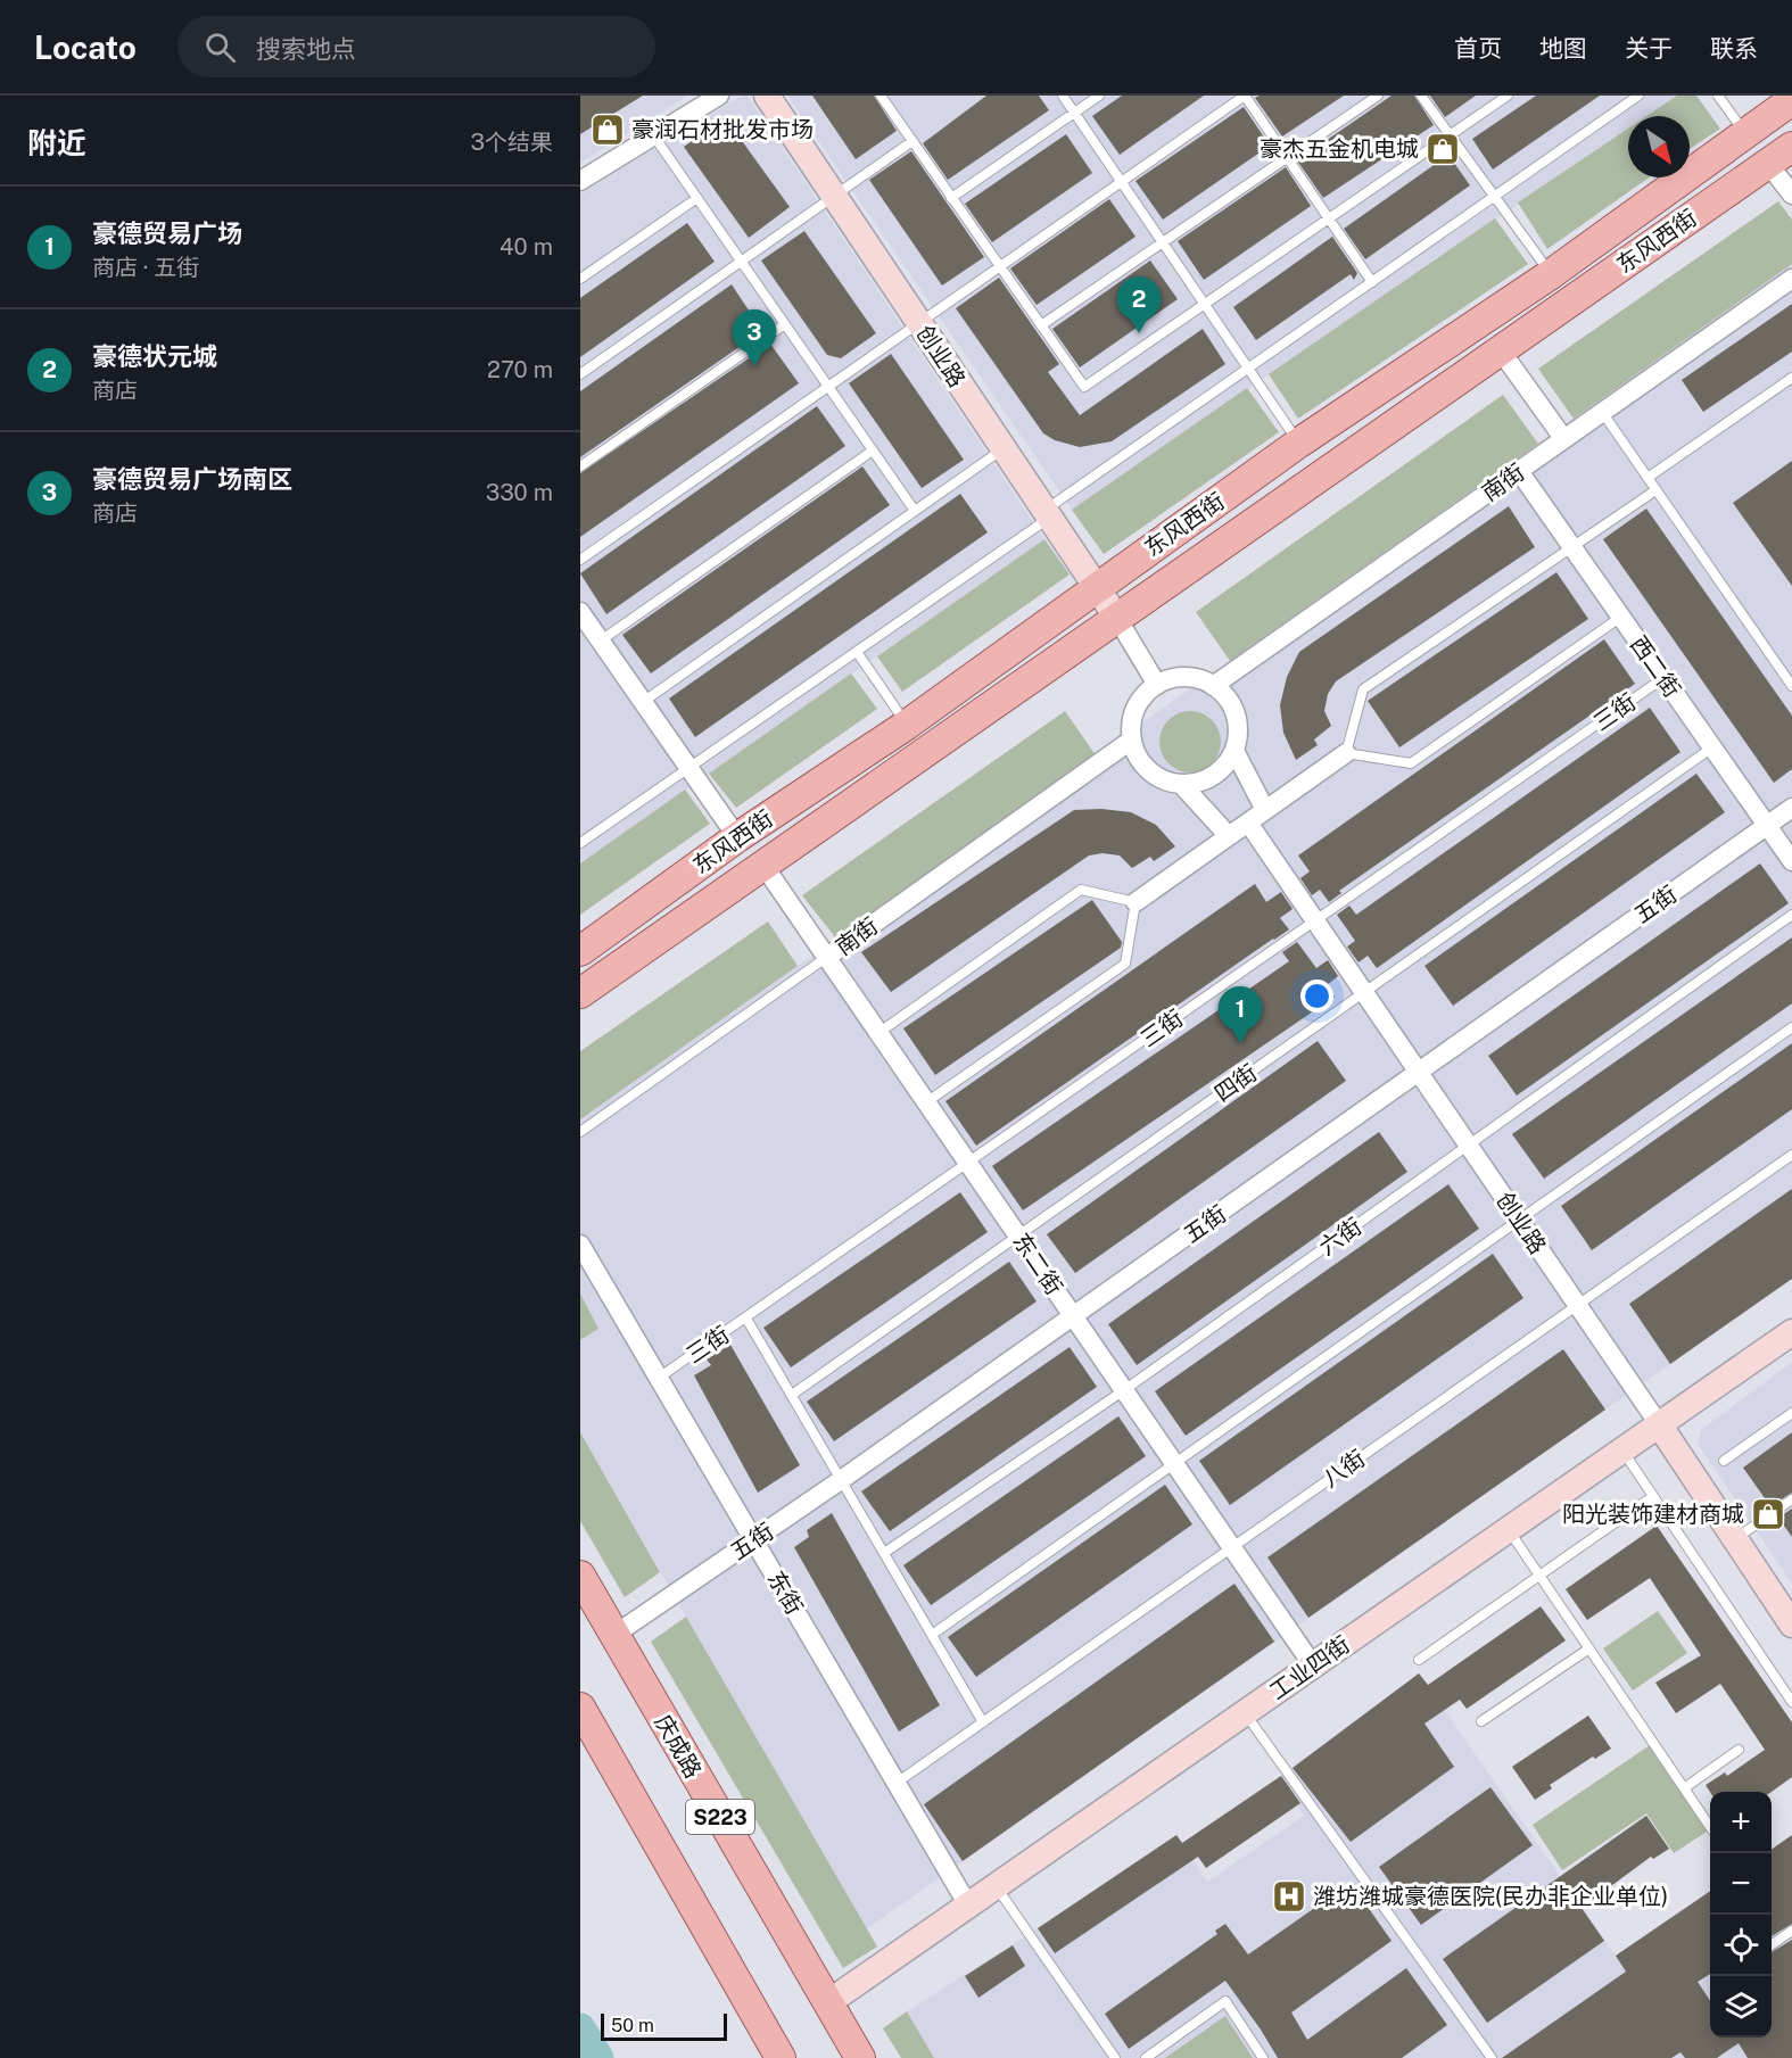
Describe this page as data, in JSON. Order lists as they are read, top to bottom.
{
  "streets": {
    "main road": ["东风西街", "庆成路", "S223"],
    "street": [
      "创业路",
      "南街",
      "西二街",
      "五街",
      "东二街",
      "东街",
      "工业四街"
    ],
    "lane": [
      "三街",
      "四街",
      "六街",
      "八街"
    ]
  },
  "crossings": [
    ["东风西街", "创业路"],
    ["东风西街", "东二街"],
    ["创业路", "三街"],
    ["创业路", "五街"],
    ["创业路", "四街"],
    ["创业路", "六街"],
    ["创业路", "八街"],
    ["创业路", "工业四街"],
    ["南街", "西二街"],
    ["南街", "东二街"],
    ["西二街", "三街"],
    ["西二街", "五街"],
    ["西二街", "四街"],
    ["三街", "东二街"],
    ["三街", "东街"],
    ["五街", "东二街"],
    ["五街", "东街"],
    ["五街", "庆成路"],
    ["四街", "东二街"],
    ["六街", "东二街"],
    ["东二街", "八街"],
    ["东二街", "工业四街"],
    ["八街", "东街"],
    ["东街", "工业四街"],
    ["工业四街", "庆成路"]
  ],
  "places": {
    "shop": ["豪润石材批发市场", "豪杰五金机电城", "阳光装饰建材商城"],
    "hospital": ["潍坊潍城豪德医院(民办非企业单位)"]
  },
  "scale_bar": "50 m",
  "north": "bottom right",
  "page": {
    "header": "Locato",
    "search": "搜索地点",
    "nav": [
      "首页",
      "地图",
      "关于",
      "联系"
    ],
    "heading": ["附近", "3个结果"],
    "list": [
      {
        "mark": "1",
        "name": "豪德贸易广场",
        "note": "商店 · 五街",
        "value": "40 m"
      },
      {
        "mark": "2",
        "name": "豪德状元城",
        "note": "商店",
        "value": "270 m"
      },
      {
        "mark": "3",
        "name": "豪德贸易广场南区",
        "note": "商店",
        "value": "330 m"
      }
    ],
    "pins": ["2", "3", "1"],
    "map_buttons": ["+", "−"],
    "scale": "50 m"
  }
}
